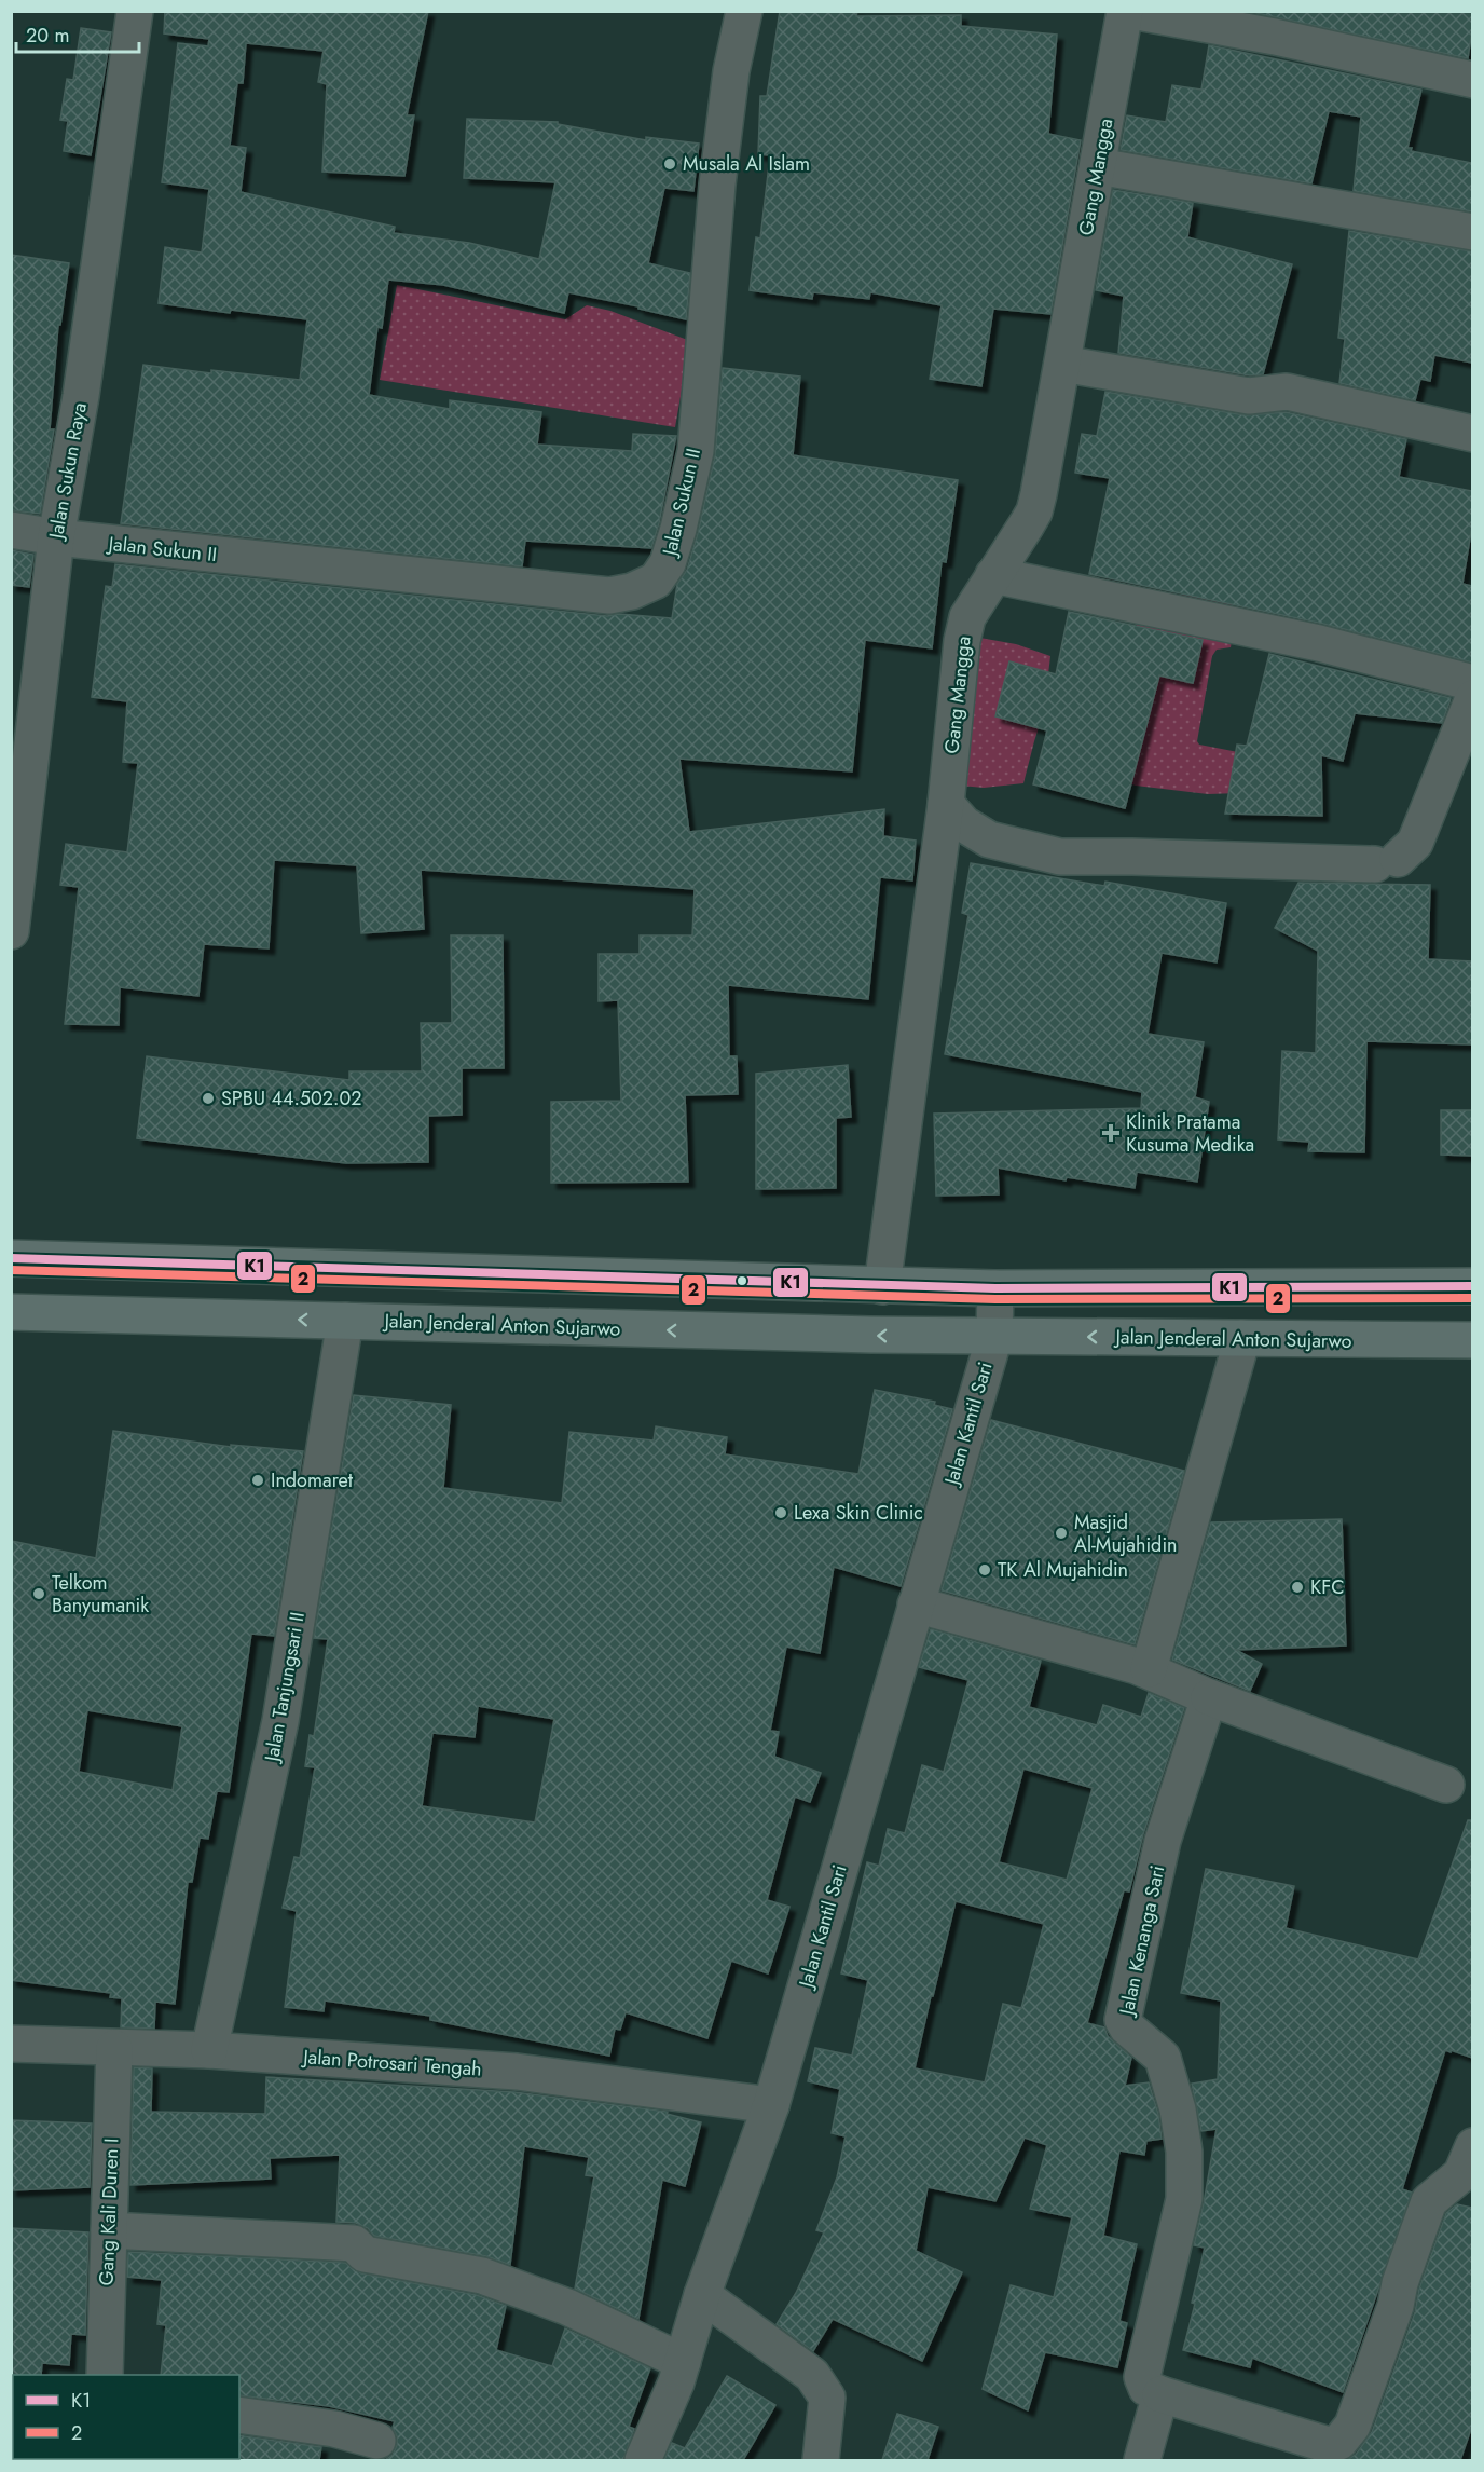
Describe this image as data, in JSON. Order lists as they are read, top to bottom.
{
  "streets": {
    "highway": ["Jalan Jenderal Anton Sujarwo"],
    "street": [
      "Gang Mangga",
      "Jalan Sukun Raya",
      "Jalan Sukun II",
      "Jalan Kantil Sari",
      "Jalan Tanjungsari II",
      "Jalan Kenanga Sari",
      "Jalan Potrosari Tengah",
      "Gang Kali Duren I"
    ]
  },
  "crossings": [
    ["Jalan Sukun Raya", "Jalan Sukun II"],
    ["Jalan Jenderal Anton Sujarwo", "Jalan Kantil Sari"],
    ["Jalan Jenderal Anton Sujarwo", "Jalan Tanjungsari II"],
    ["Jalan Kantil Sari", "Jalan Potrosari Tengah"],
    ["Jalan Tanjungsari II", "Jalan Potrosari Tengah"],
    ["Jalan Potrosari Tengah", "Gang Kali Duren I"]
  ],
  "places": {
    "other": [
      "Musala Al Islam",
      "SPBU 44.502.02",
      "Indomaret",
      "Lexa Skin Clinic",
      "Masjid Al-Mujahidin",
      "TK Al Mujahidin",
      "KFC",
      "Telkom Banyumanik"
    ],
    "health": ["Klinik Pratama Kusuma Medika"]
  },
  "lines": ["transit line K1", "transit line 2"],
  "legend": ["K1", "2"],
  "scale_bar": "20 m"
}
